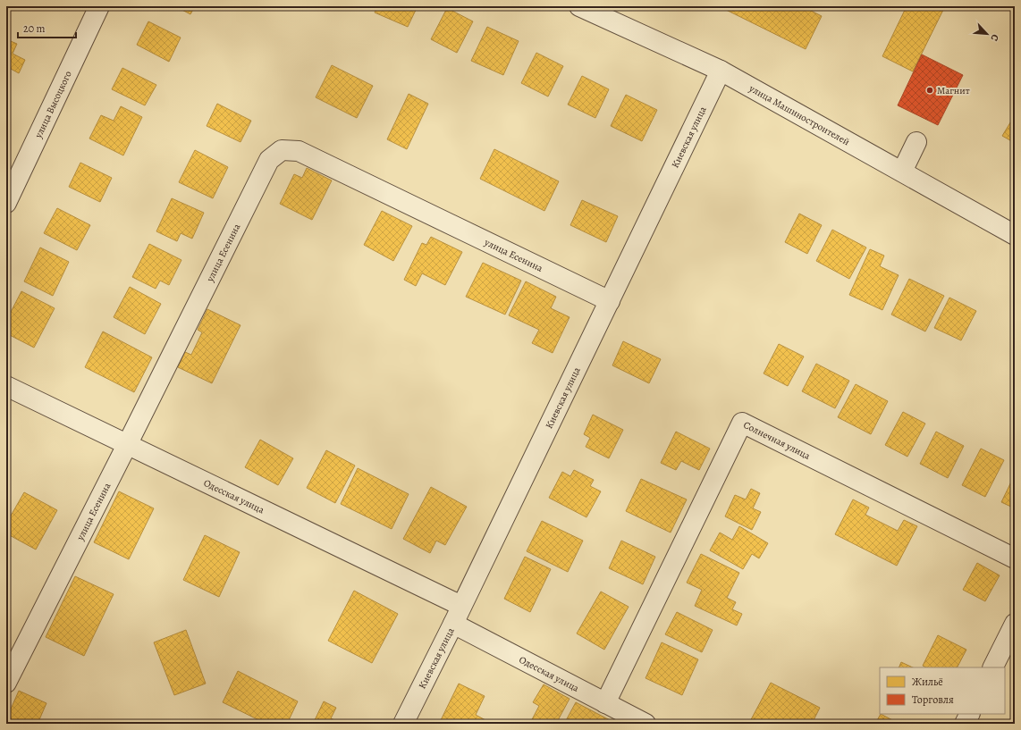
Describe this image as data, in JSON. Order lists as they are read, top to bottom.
{
  "streets": {
    "street": [
      "улица Высоцкого",
      "улица Машиностроителей",
      "Киевская улица",
      "улица Есенина",
      "Солнечная улица",
      "Одесская улица"
    ]
  },
  "crossings": [
    ["улица Машиностроителей", "Киевская улица"],
    ["Киевская улица", "улица Есенина"],
    ["Киевская улица", "Одесская улица"],
    ["улица Есенина", "Одесская улица"],
    ["Солнечная улица", "Одесская улица"]
  ],
  "places": ["Магнит"],
  "legend": ["Жильё", "Торговля"],
  "scale_bar": "20 m",
  "north": "bottom right"
}
